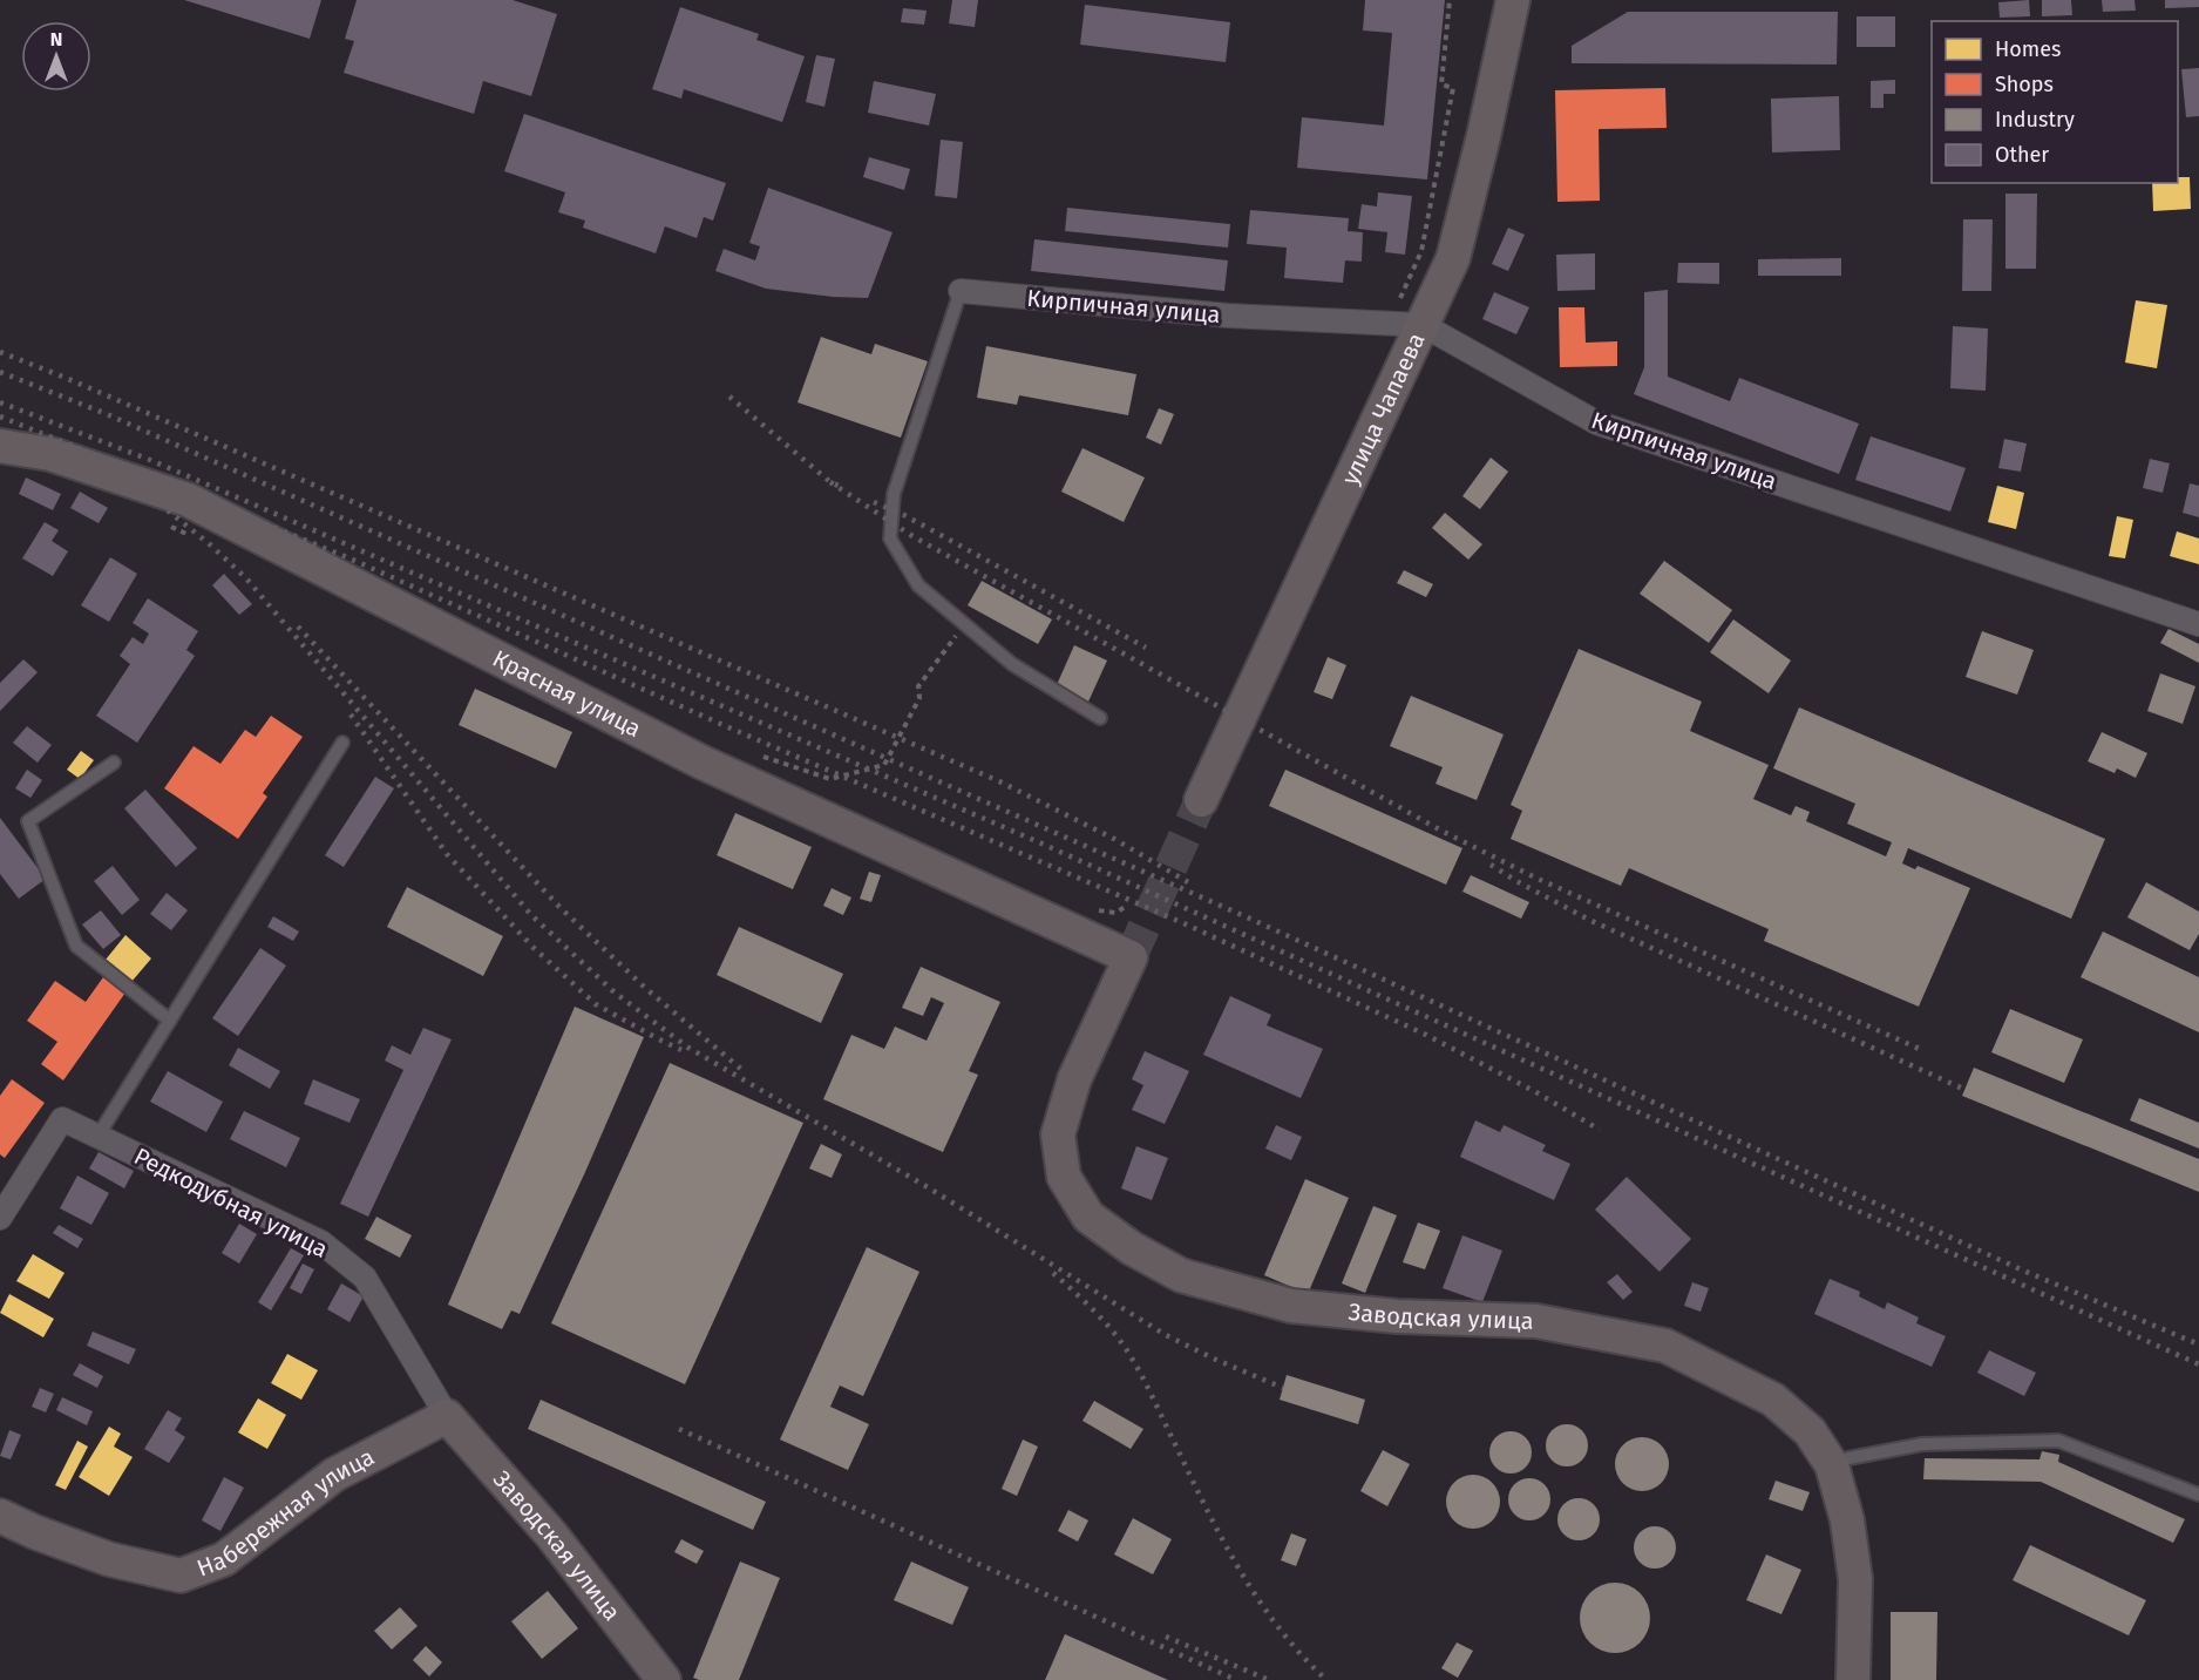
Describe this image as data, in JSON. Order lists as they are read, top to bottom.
{
  "streets": {
    "main road": [
      "улица Чапаева",
      "Красная улица",
      "Заводская улица",
      "Набережная улица"
    ],
    "street": ["Кирпичная улица", "Редкодубная улица"]
  },
  "crossings": [
    ["Кирпичная улица", "улица Чапаева"],
    ["Красная улица", "Заводская улица"],
    ["Редкодубная улица", "Заводская улица"],
    ["Редкодубная улица", "Набережная улица"],
    ["Заводская улица", "Набережная улица"]
  ],
  "legend": [
    "Homes",
    "Shops",
    "Industry",
    "Other"
  ],
  "north": "top"
}
